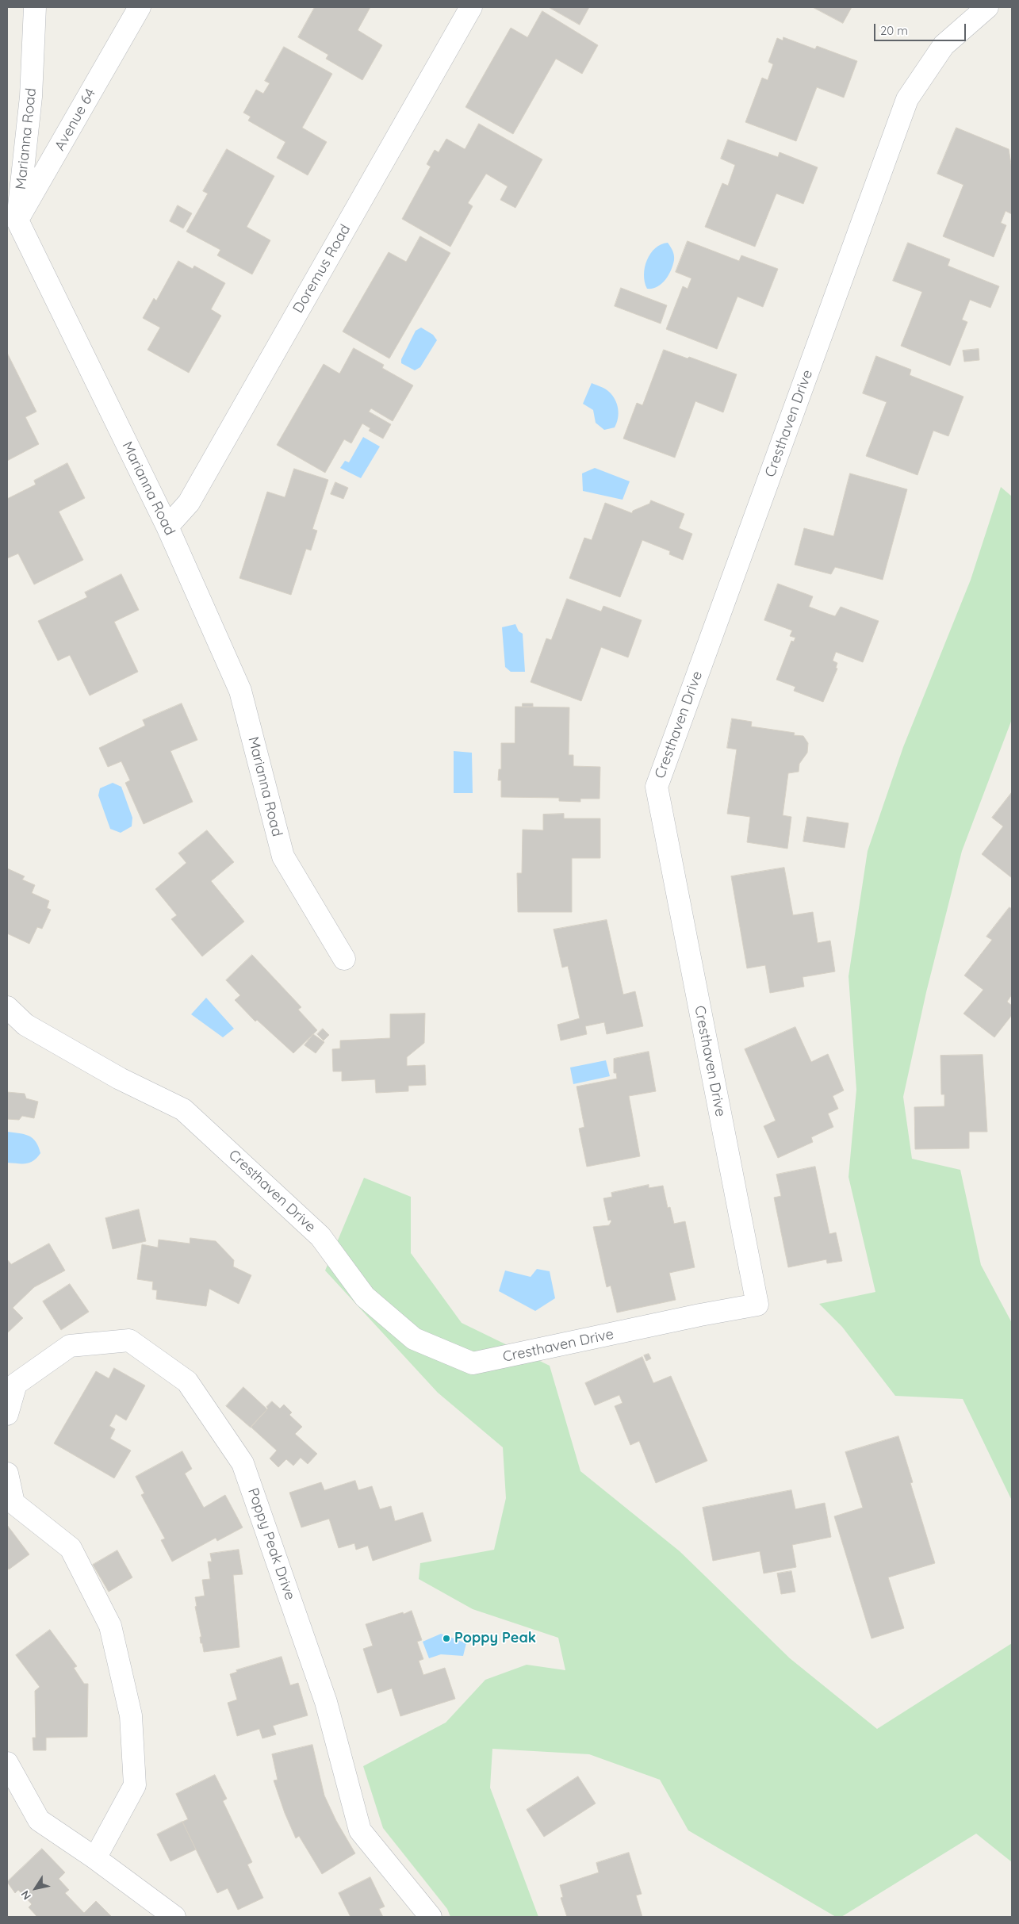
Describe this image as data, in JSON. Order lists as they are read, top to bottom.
{
  "streets": {
    "street": [
      "Avenue 64",
      "Marianna Road",
      "Doremus Road",
      "Cresthaven Drive",
      "Poppy Peak Drive"
    ]
  },
  "crossings": [
    ["Avenue 64", "Marianna Road"],
    ["Marianna Road", "Doremus Road"]
  ],
  "places": ["Poppy Peak"],
  "scale_bar": "20 m",
  "north": "bottom left"
}
